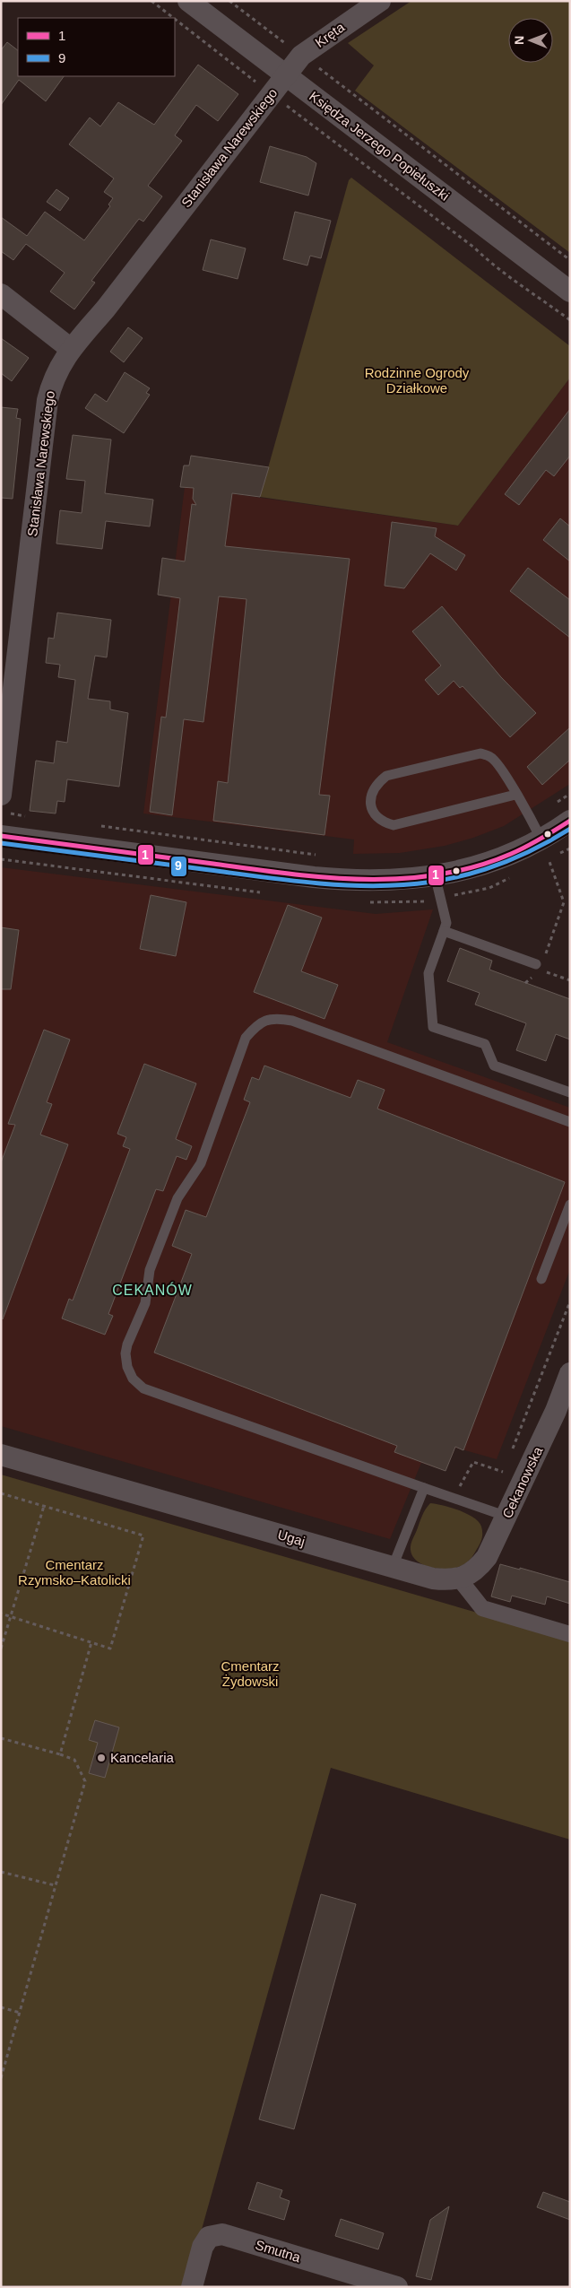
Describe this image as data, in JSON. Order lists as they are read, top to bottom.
{
  "streets": {
    "street": [
      "Kręta",
      "Księdza Jerzego Popiełuszki",
      "Stanisława Narewskiego",
      "Cekanowska",
      "Ugaj",
      "Smutna"
    ]
  },
  "crossings": [
    ["Kręta", "Księdza Jerzego Popiełuszki"],
    ["Kręta", "Stanisława Narewskiego"],
    ["Księdza Jerzego Popiełuszki", "Stanisława Narewskiego"],
    ["Cekanowska", "Ugaj"]
  ],
  "districts": ["CEKANÓW"],
  "parks": ["Rodzinne Ogrody Działkowe", "Cmentarz Rzymsko–Katolicki", "Cmentarz Żydowski"],
  "places": ["Kancelaria"],
  "lines": ["transit line 1", "transit line 9"],
  "legend": ["1", "9"],
  "north": "left"
}
